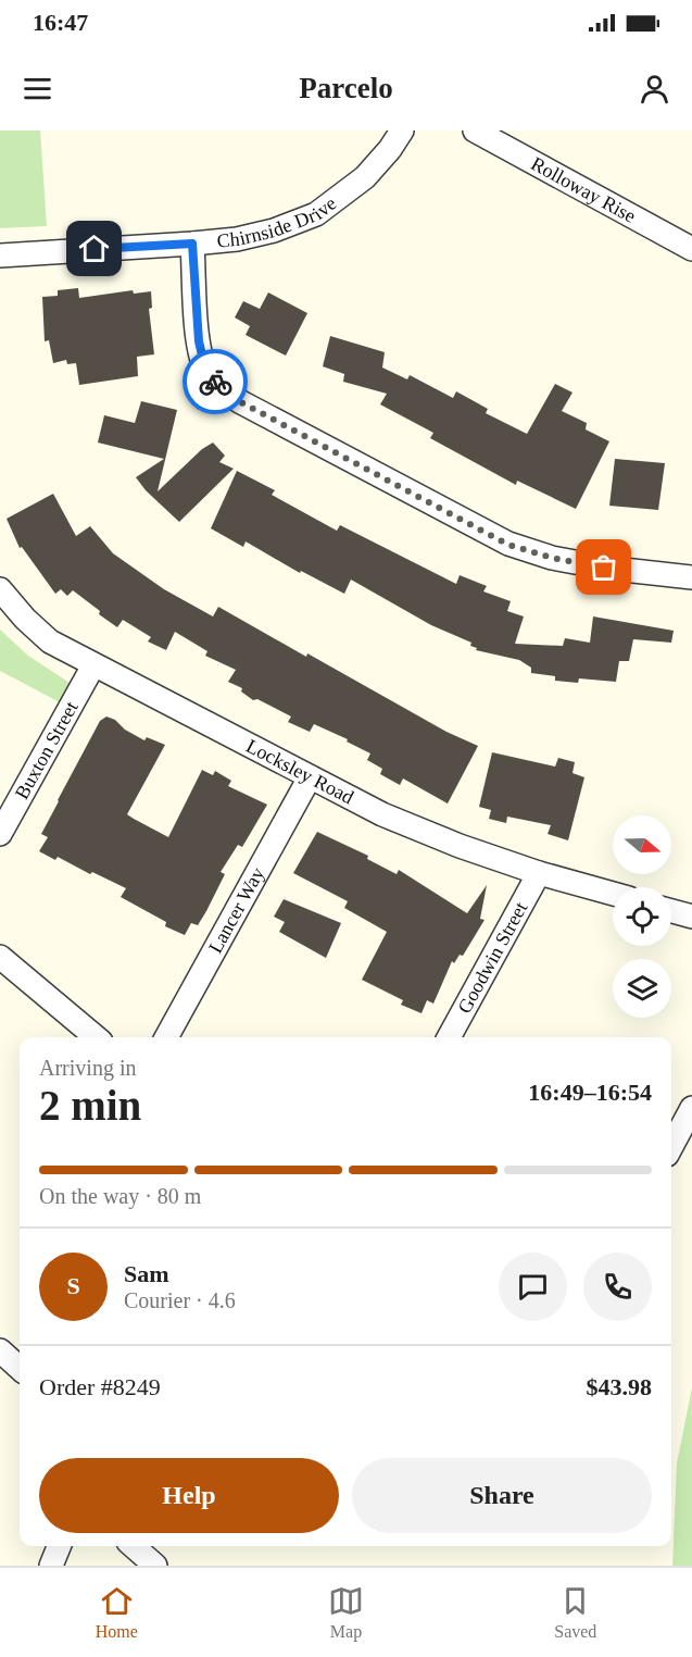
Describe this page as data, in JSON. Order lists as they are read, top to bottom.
{
  "streets": {
    "street": [
      "Rolloway Rise",
      "Chirnside Drive",
      "Buxton Street",
      "Locksley Road",
      "Lancer Way",
      "Goodwin Street"
    ]
  },
  "crossings": [
    ["Buxton Street", "Locksley Road"],
    ["Locksley Road", "Lancer Way"],
    ["Locksley Road", "Goodwin Street"]
  ],
  "north": "right",
  "page": {
    "status": "16:47",
    "header": "Parcelo",
    "heading": ["2 min", "Arriving in", "16:49–16:54"],
    "panel": [
      "Sam",
      "Courier · 4.6",
      "Order #8249",
      "$43.98"
    ],
    "bar": "On the way · 80 m",
    "round": "S",
    "buttons": ["Help", "Share"],
    "tabs": ["Home", "Map", "Saved"]
  }
}
